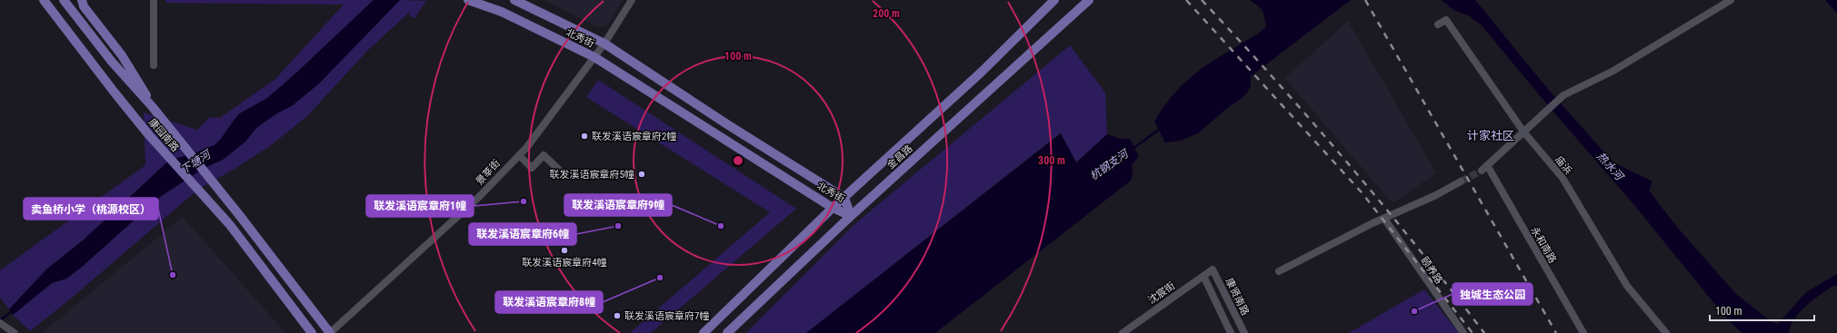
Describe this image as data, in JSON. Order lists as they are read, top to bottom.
{
  "streets": {
    "main road": ["北秀街", "康园南路", "金昌路"],
    "street": [
      "庙浜",
      "景莘街",
      "永和南路",
      "颐养路",
      "沈宸街",
      "康贤南路"
    ]
  },
  "crossings": [
    ["北秀街", "金昌路"],
    ["北秀街", "景莘街"],
    ["康园南路", "景莘街"],
    ["庙浜", "永和南路"],
    ["沈宸街", "康贤南路"]
  ],
  "districts": ["计家社区"],
  "water": ["下塘河", "杭钢支河", "热水河"],
  "places": [
    "联发溪语宸章府2幢",
    "联发溪语宸章府5幢",
    "联发溪语宸章府1幢",
    "联发溪语宸章府6幢",
    "联发溪语宸章府9幢",
    "联发溪语宸章府4幢",
    "卖鱼桥小学（桃源校区）",
    "联发溪语宸章府8幢",
    "独城生态公园",
    "联发溪语宸章府7幢"
  ],
  "scale_bar": "100 m",
  "rings": ["200 m", "100 m", "300 m"]
}
